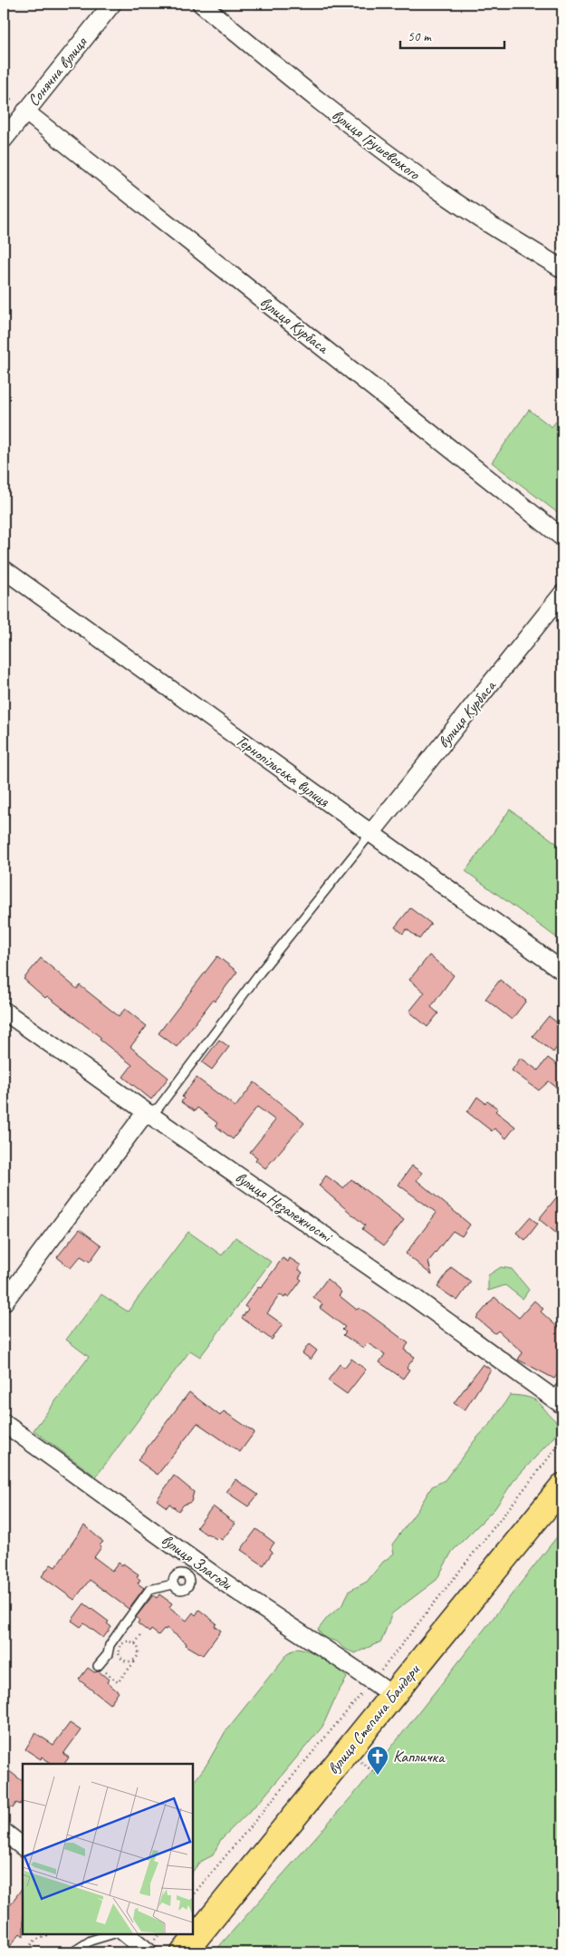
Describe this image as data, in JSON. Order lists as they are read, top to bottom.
{
  "streets": {
    "highway": ["вулиця Степана Бандери"],
    "street": [
      "Сонячна вулиця",
      "вулиця Грушевського",
      "вулиця Курбаса",
      "Тернопільська вулиця",
      "вулиця Незалежності",
      "вулиця Злагоди"
    ]
  },
  "crossings": [
    ["Сонячна вулиця", "вулиця Курбаса"],
    ["вулиця Курбаса", "Тернопільська вулиця"],
    ["вулиця Злагоди", "вулиця Степана Бандери"]
  ],
  "places": {
    "church": ["Капличка"]
  },
  "scale_bar": "50 m"
}
